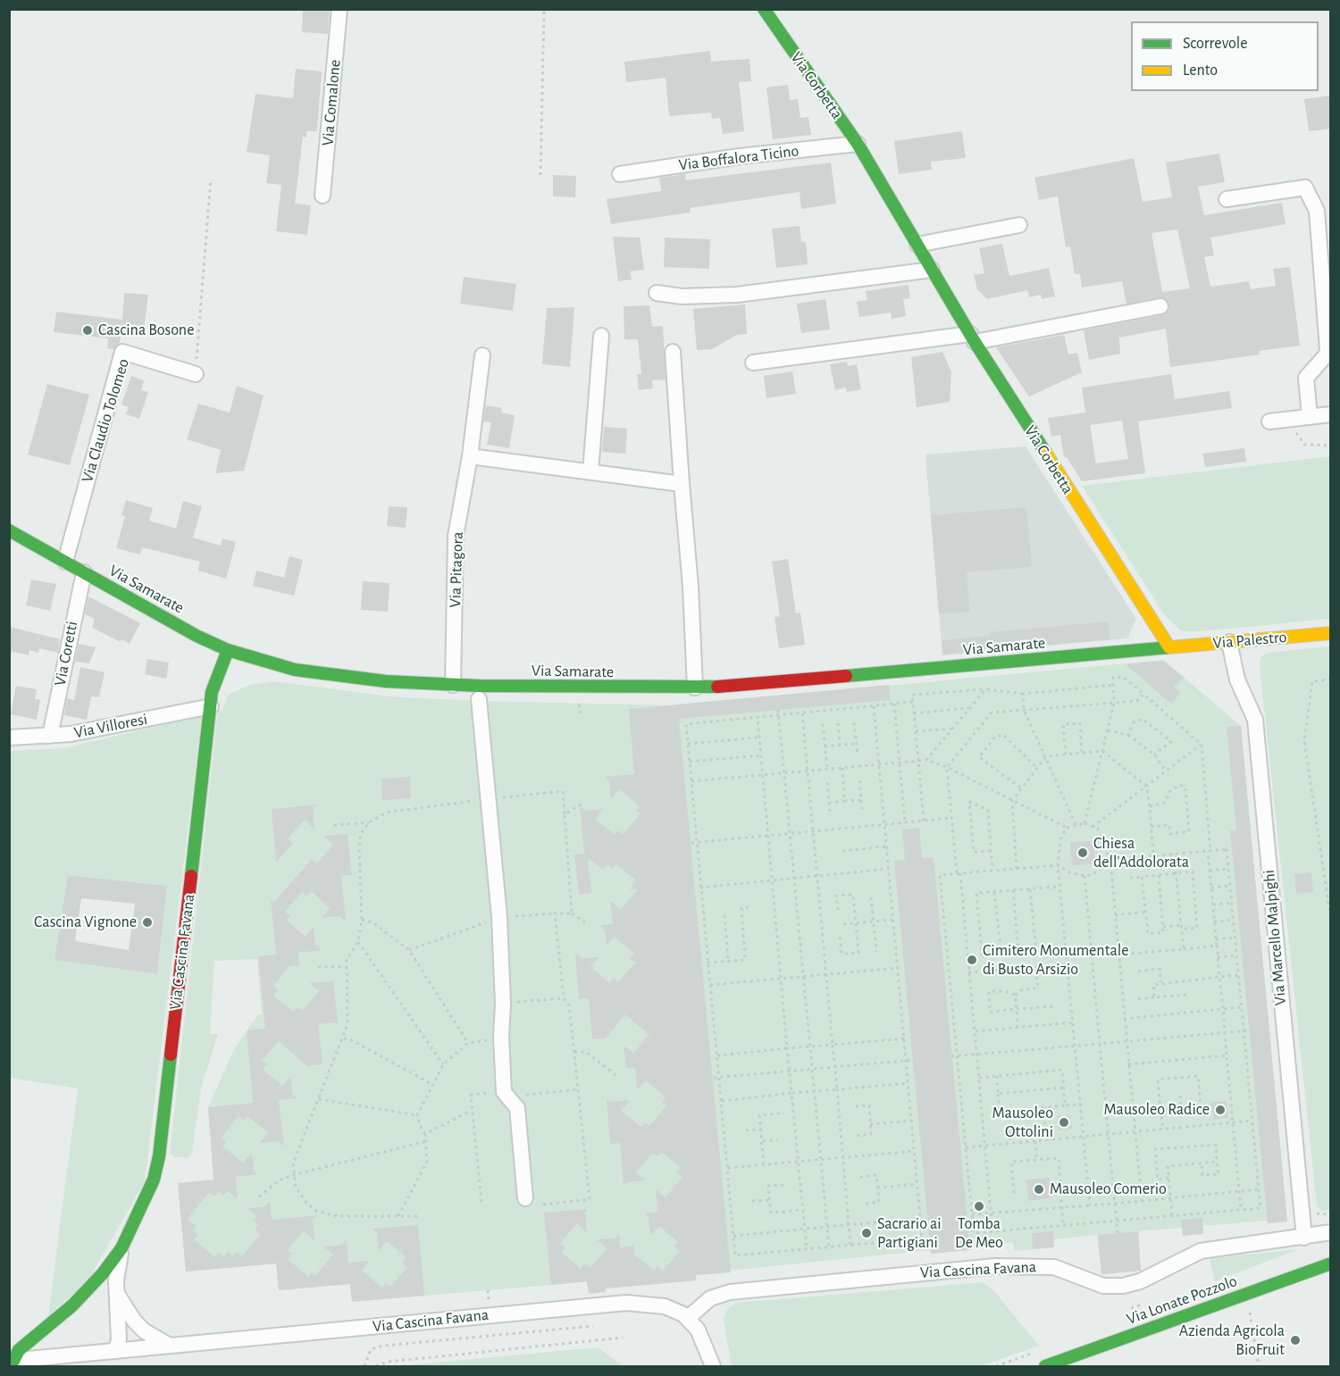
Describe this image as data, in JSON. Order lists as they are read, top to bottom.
{
  "streets": {
    "street": [
      "Via Corbetta",
      "Via Comalone",
      "Via Boffalora Ticino",
      "Via Claudio Tolomeo",
      "Via Pitagora",
      "Via Samarate",
      "Via Palestro",
      "Via Coretti",
      "Via Villoresi",
      "Via Marcello Malpighi",
      "Via Cascina Favana",
      "Via Lonate Pozzolo"
    ]
  },
  "crossings": [
    ["Via Corbetta", "Via Boffalora Ticino"],
    ["Via Corbetta", "Via Samarate"],
    ["Via Corbetta", "Via Palestro"],
    ["Via Claudio Tolomeo", "Via Samarate"],
    ["Via Pitagora", "Via Samarate"],
    ["Via Samarate", "Via Palestro"],
    ["Via Samarate", "Via Coretti"],
    ["Via Samarate", "Via Cascina Favana"],
    ["Via Palestro", "Via Marcello Malpighi"],
    ["Via Coretti", "Via Villoresi"],
    ["Via Villoresi", "Via Cascina Favana"],
    ["Via Marcello Malpighi", "Via Cascina Favana"]
  ],
  "places": [
    "Cascina Bosone",
    "Chiesa dell'Addolorata",
    "Cascina Vignone",
    "Cimitero Monumentale di Busto Arsizio",
    "Mausoleo Radice",
    "Mausoleo Ottolini",
    "Mausoleo Comerio",
    "Tomba De Meo",
    "Sacrario ai Partigiani",
    "Azienda Agricola BioFruit"
  ],
  "legend": ["Scorrevole", "Lento"]
}
